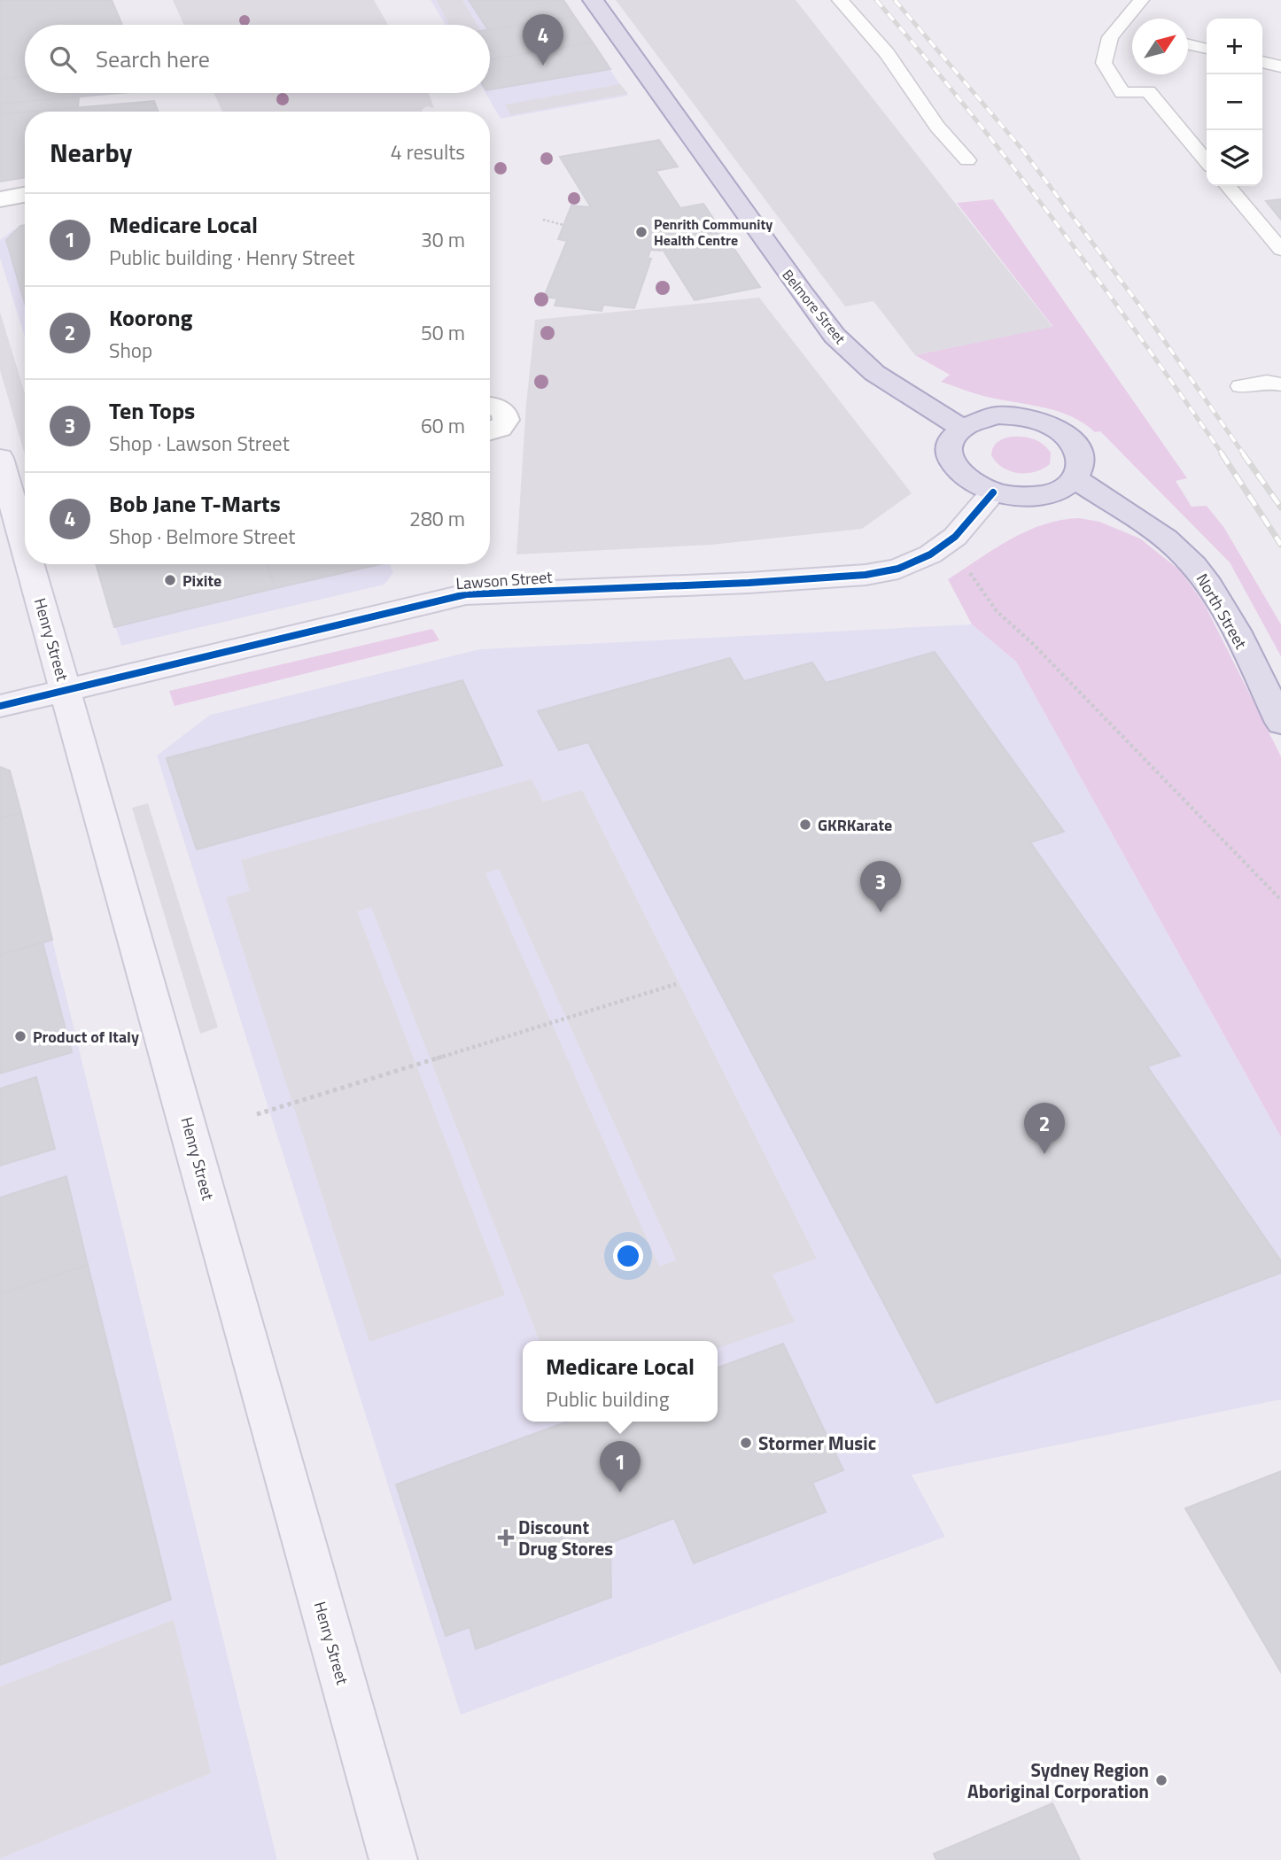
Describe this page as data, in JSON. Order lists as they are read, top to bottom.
{
  "streets": {
    "highway": ["Belmore Street", "North Street"],
    "main road": ["Lawson Street", "Henry Street"]
  },
  "crossings": [
    ["Belmore Street", "Lawson Street"],
    ["Belmore Street", "North Street"],
    ["Lawson Street", "North Street"],
    ["Lawson Street", "Henry Street"]
  ],
  "places": {
    "other": [
      "Penrith Community Health Centre",
      "Pixite",
      "GKRKarate",
      "Product of Italy",
      "Stormer Music",
      "Sydney Region Aboriginal Corporation"
    ],
    "health": ["Discount Drug Stores"]
  },
  "north": "top right",
  "page": {
    "pins": [
      "4",
      "3",
      "2",
      "1"
    ],
    "map_buttons": ["+", "−"],
    "search": "Search here",
    "heading": ["Nearby", "4 results"],
    "list": [
      {
        "mark": "1",
        "name": "Medicare Local",
        "note": "Public building · Henry Street",
        "value": "30 m"
      },
      {
        "mark": "2",
        "name": "Koorong",
        "note": "Shop",
        "value": "50 m"
      },
      {
        "mark": "3",
        "name": "Ten Tops",
        "note": "Shop · Lawson Street",
        "value": "60 m"
      },
      {
        "mark": "4",
        "name": "Bob Jane T-Marts",
        "note": "Shop · Belmore Street",
        "value": "280 m"
      }
    ],
    "popup": ["Medicare Local", "Public building"]
  }
}
